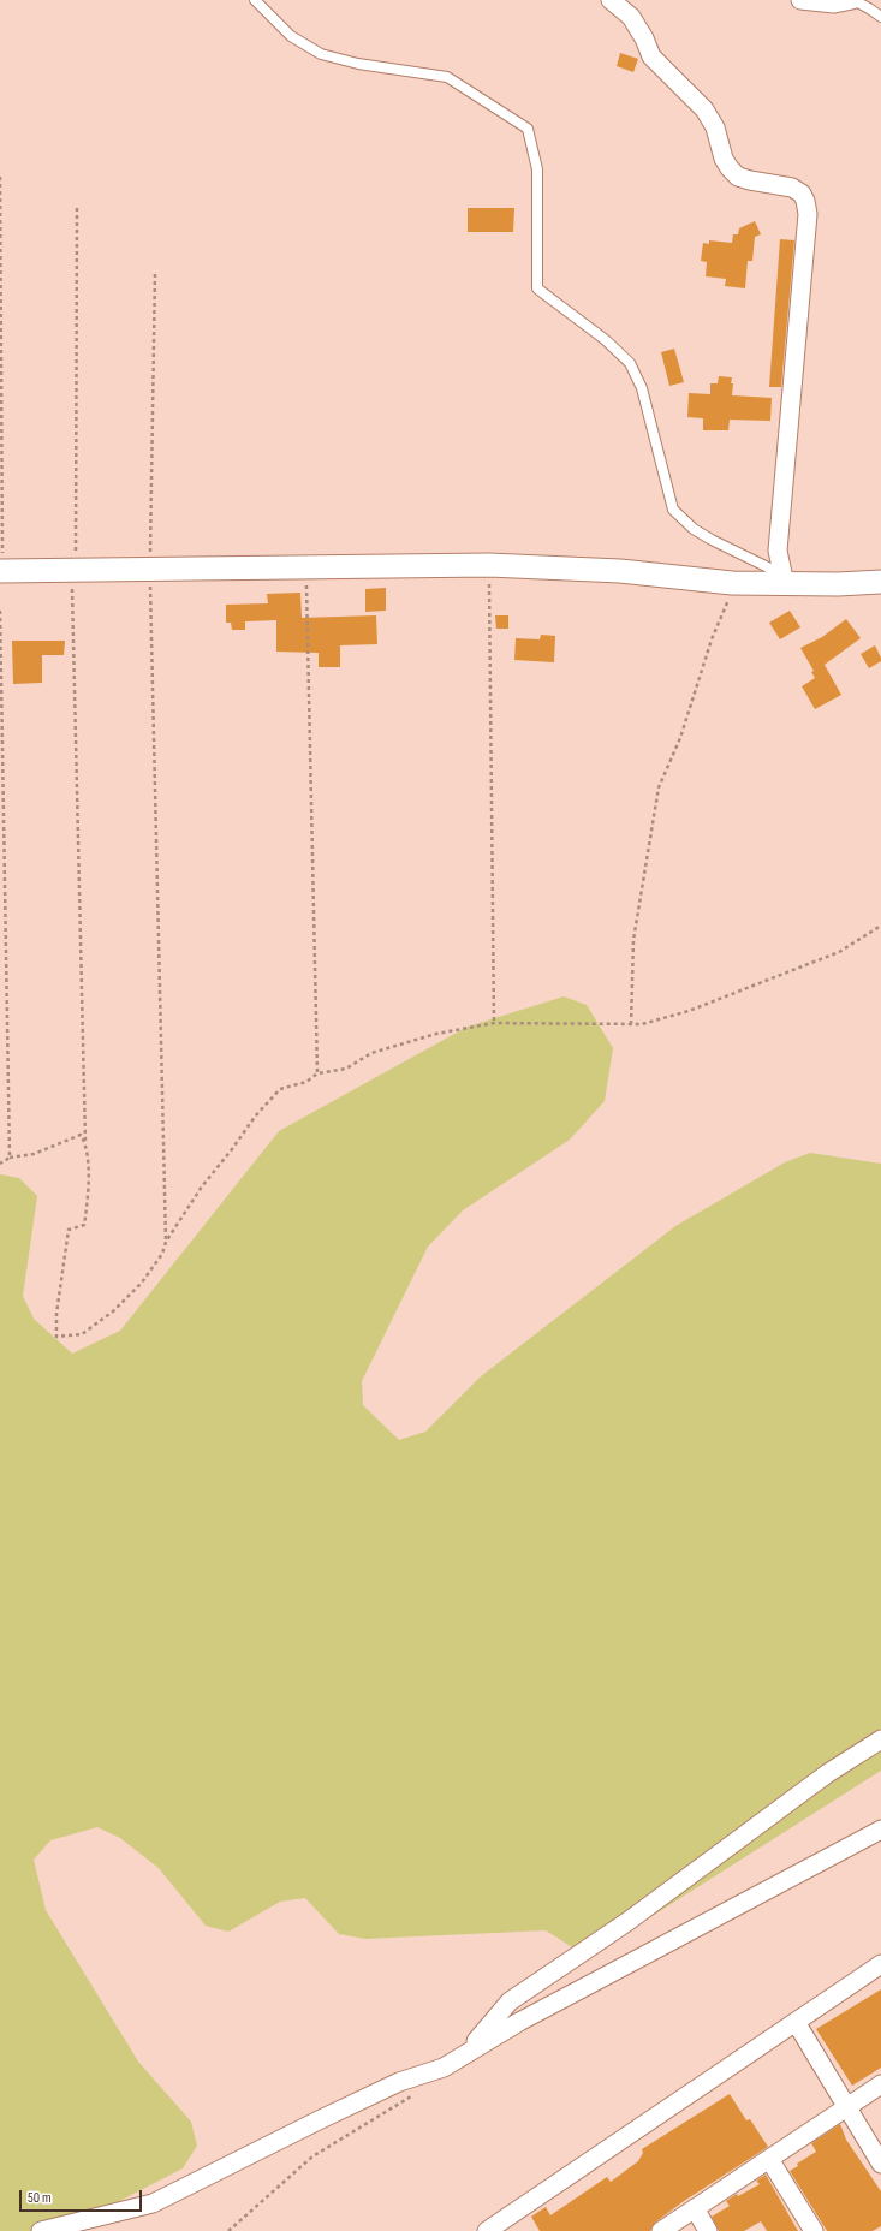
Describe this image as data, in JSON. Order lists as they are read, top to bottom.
{
  "scale_bar": "50 m"
}
